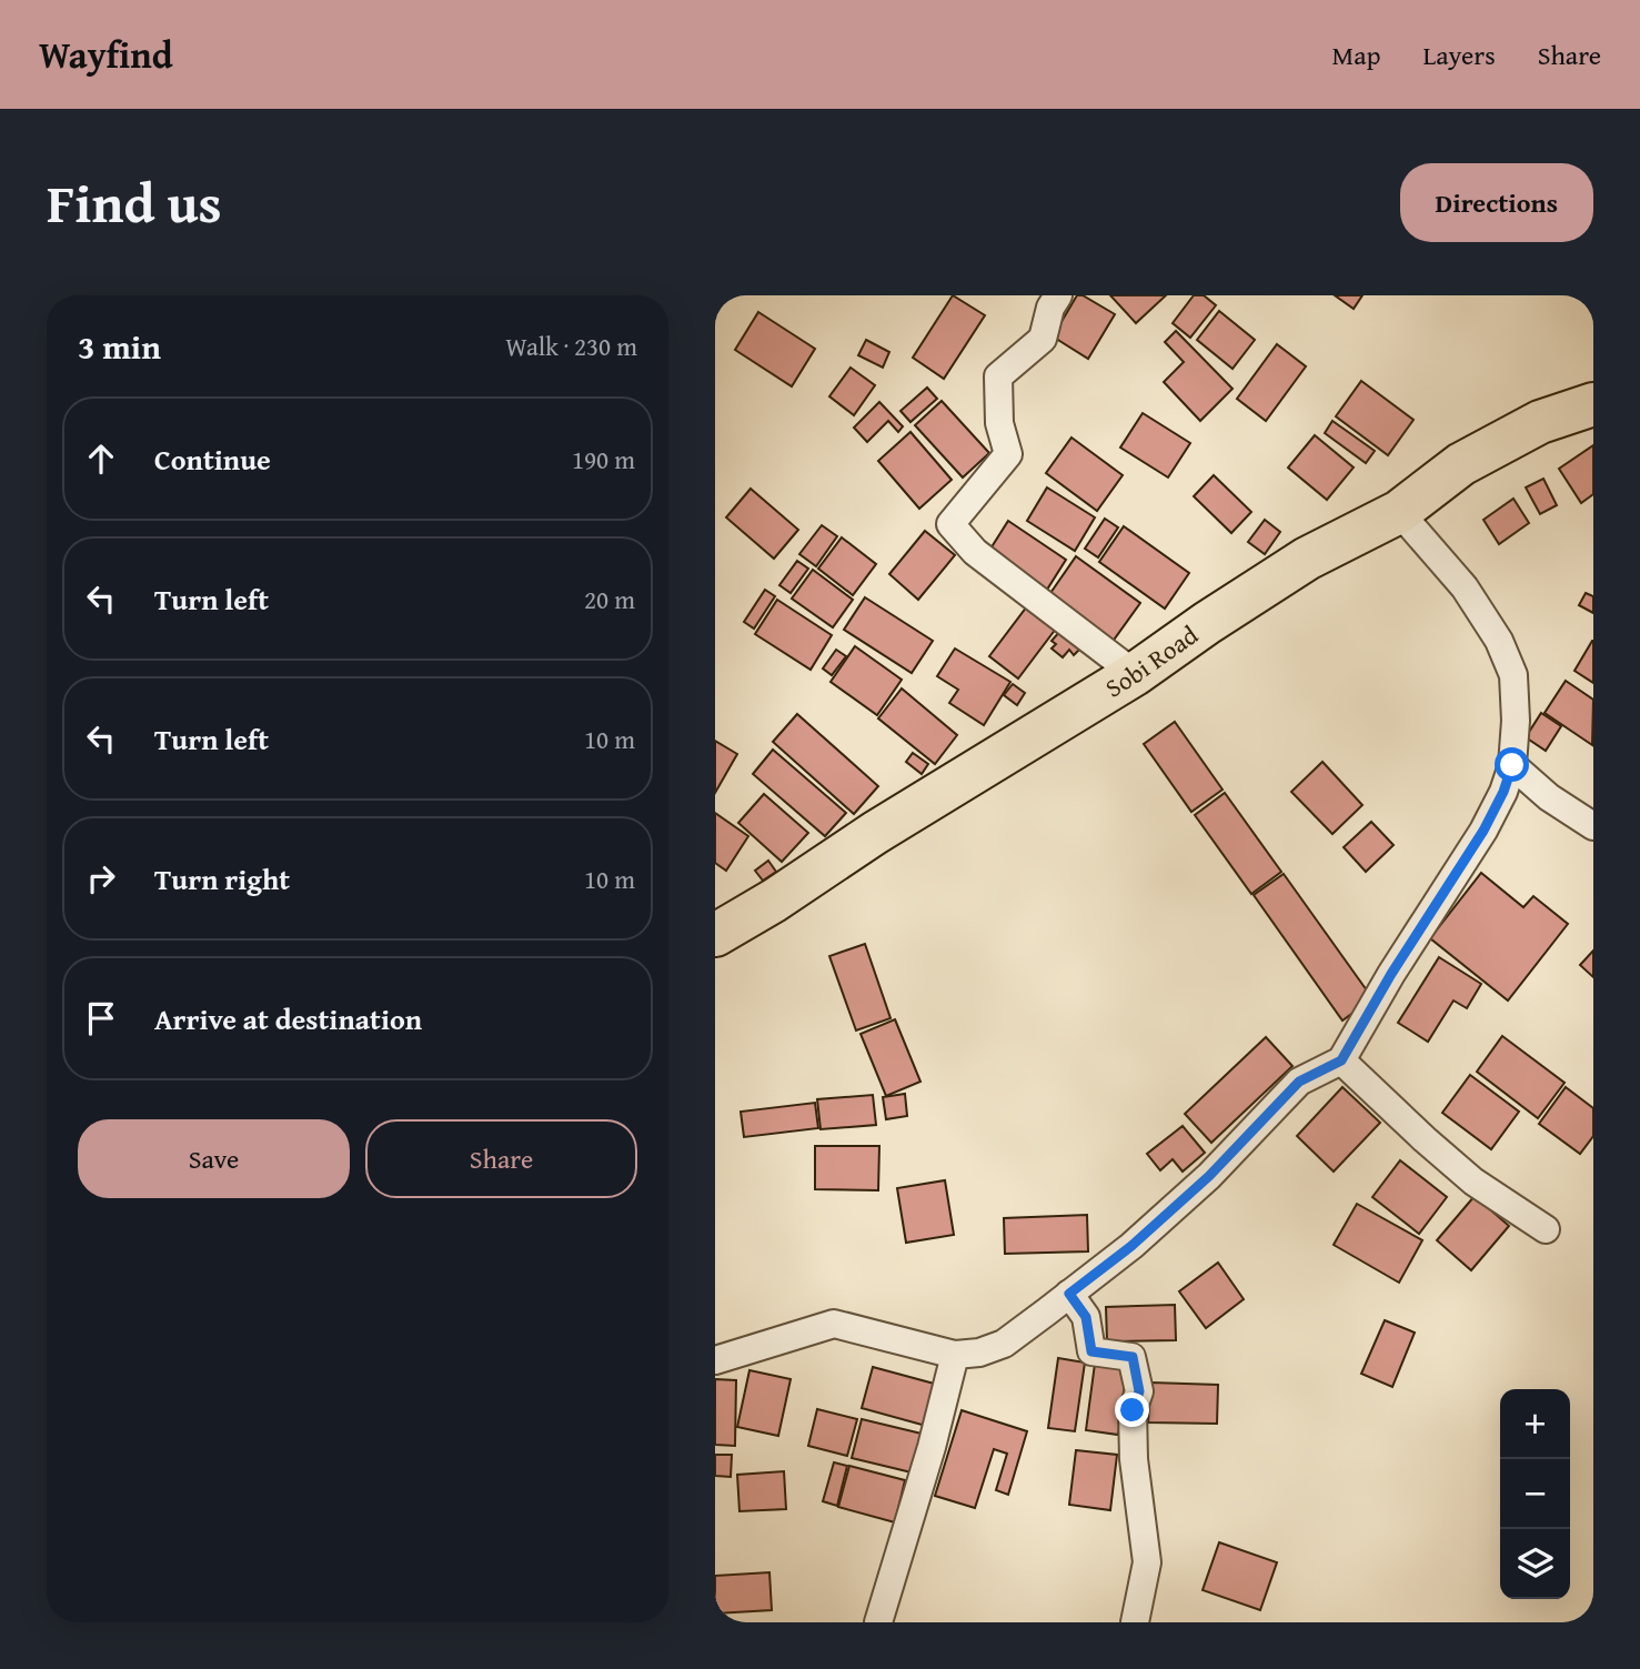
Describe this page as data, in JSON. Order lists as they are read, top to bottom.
{
  "streets": {
    "highway": ["Sobi Road"]
  },
  "page": {
    "header": "Wayfind",
    "nav": ["Map", "Layers", "Share"],
    "title": "Find us",
    "buttons": [
      "Directions",
      ["Save", "Share"]
    ],
    "heading": ["3 min", "Walk · 230 m"],
    "list": [
      ["Continue", "190 m"],
      ["Turn left", "20 m"],
      ["Turn left", "10 m"],
      ["Turn right", "10 m"],
      "Arrive at destination"
    ],
    "map_buttons": ["+", "−"]
  }
}
